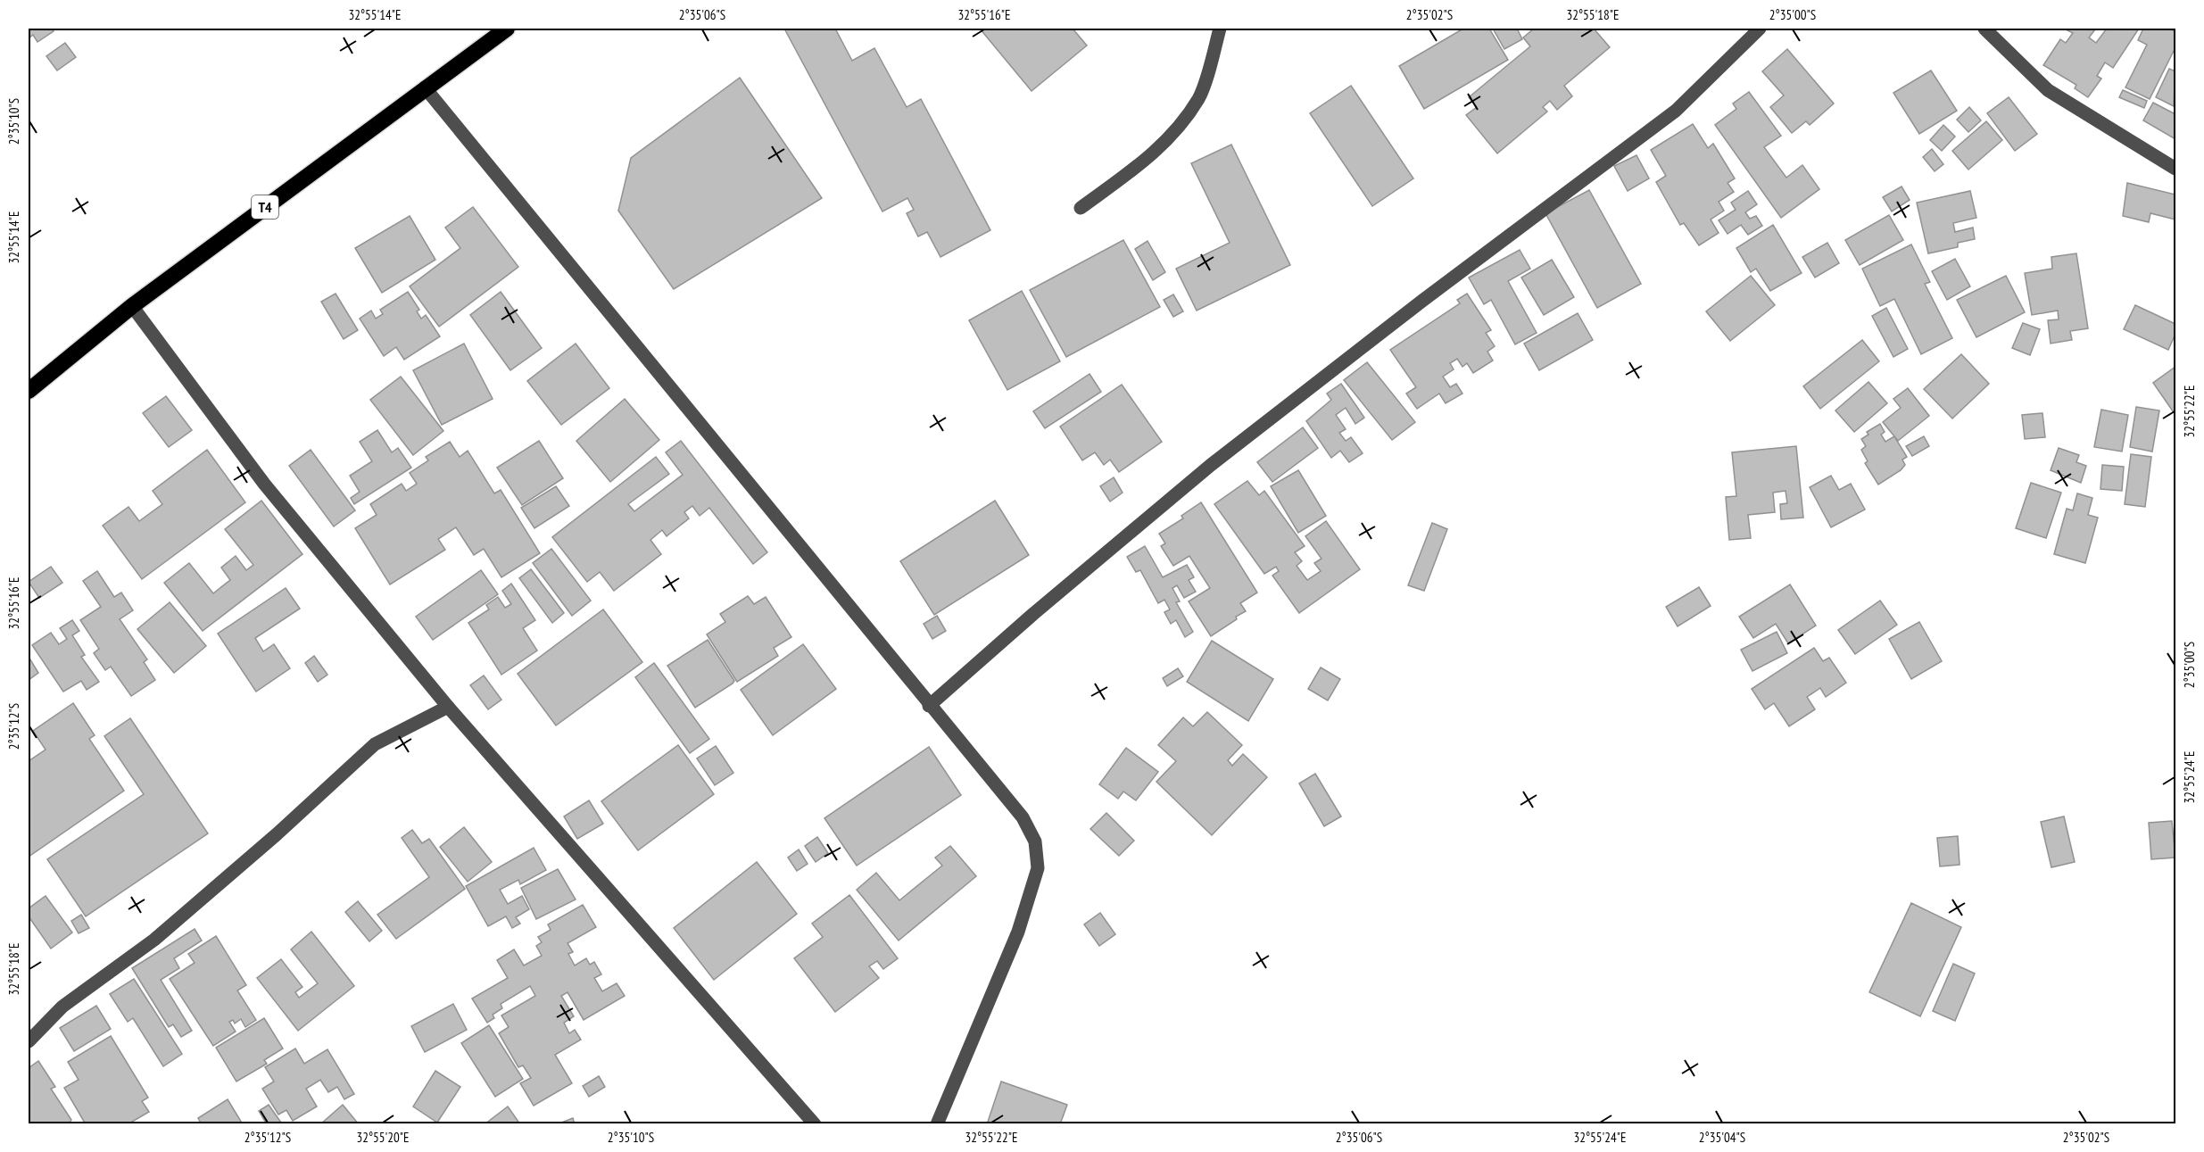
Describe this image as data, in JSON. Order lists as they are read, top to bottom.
{
  "streets": {
    "highway": ["T4"]
  },
  "coordinates": [
    "32°55'14\"E",
    "2°35'06\"S",
    "32°55'16\"E",
    "2°35'02\"S",
    "32°55'18\"E",
    "2°35'00\"S",
    "2°35'10\"S",
    "32°55'22\"E",
    "2°35'12\"S",
    "32°55'24\"E",
    "32°55'20\"E",
    "2°35'04\"S"
  ]
}
